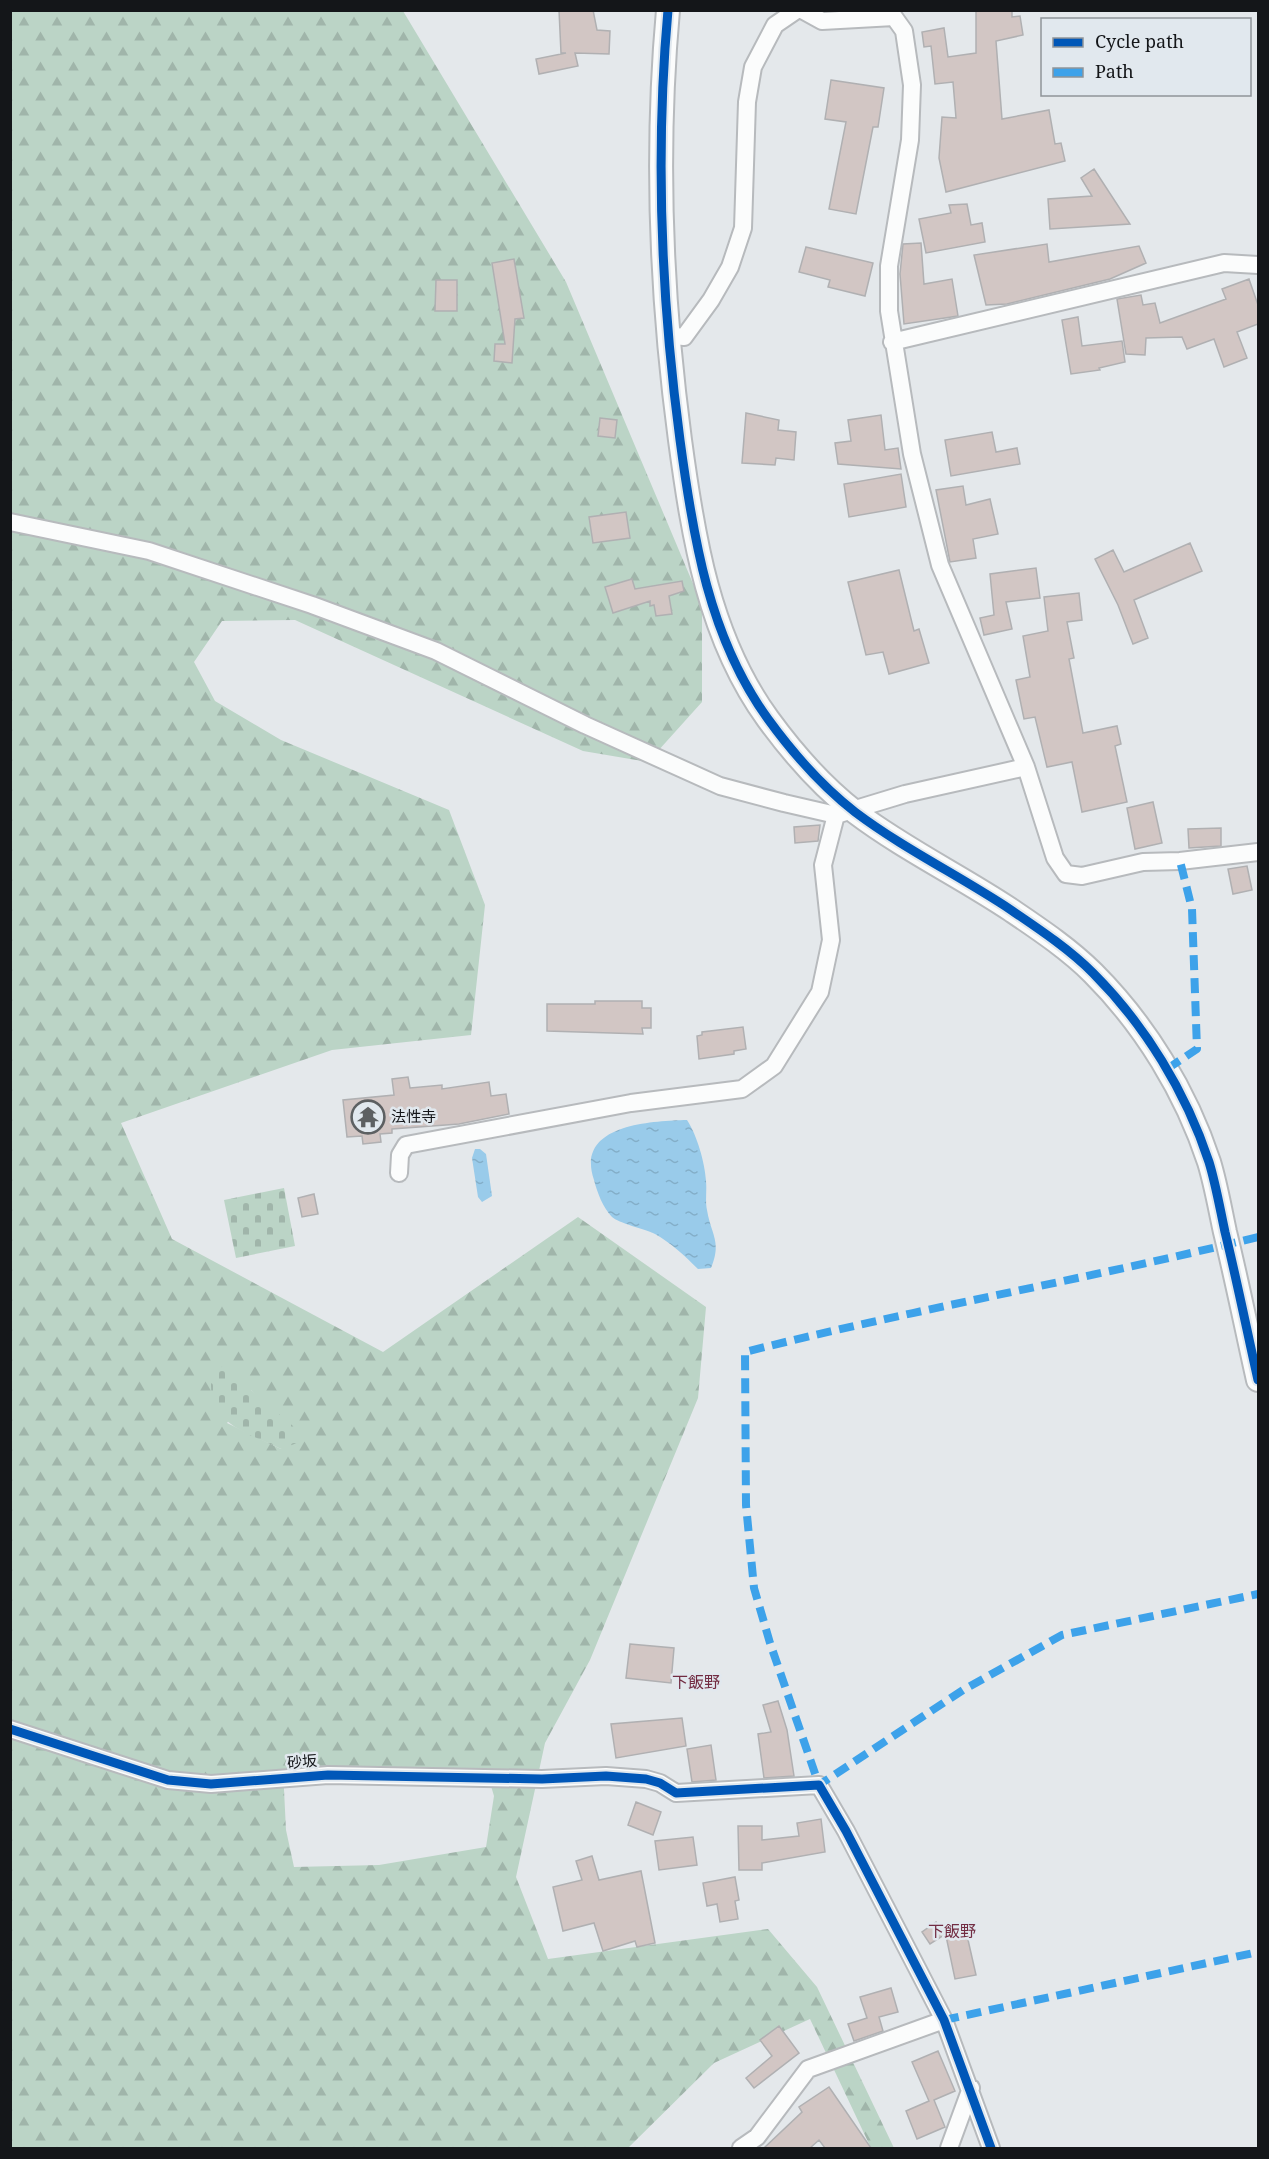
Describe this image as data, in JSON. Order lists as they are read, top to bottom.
{
  "streets": {
    "street": ["砂坂"]
  },
  "districts": ["下飯野", "下飯野"],
  "places": {
    "temple": ["法性寺"]
  },
  "legend": ["Cycle path", "Path"]
}
